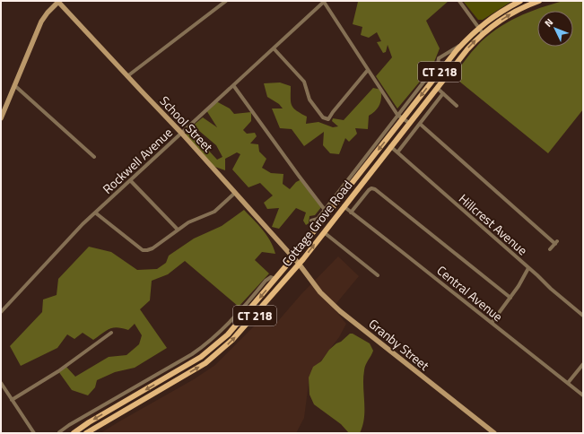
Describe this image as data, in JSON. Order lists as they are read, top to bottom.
{
  "streets": {
    "main road": [
      "CT 218",
      "School Street",
      "Cottage Grove Road",
      "Granby Street"
    ],
    "street": ["Rockwell Avenue", "Hillcrest Avenue", "Central Avenue"]
  },
  "crossings": [
    ["School Street", "Rockwell Avenue"],
    ["School Street", "Cottage Grove Road"],
    ["School Street", "Granby Street"],
    ["Cottage Grove Road", "Hillcrest Avenue"],
    ["Cottage Grove Road", "Central Avenue"],
    ["Cottage Grove Road", "Granby Street"]
  ],
  "north": "top left"
}
